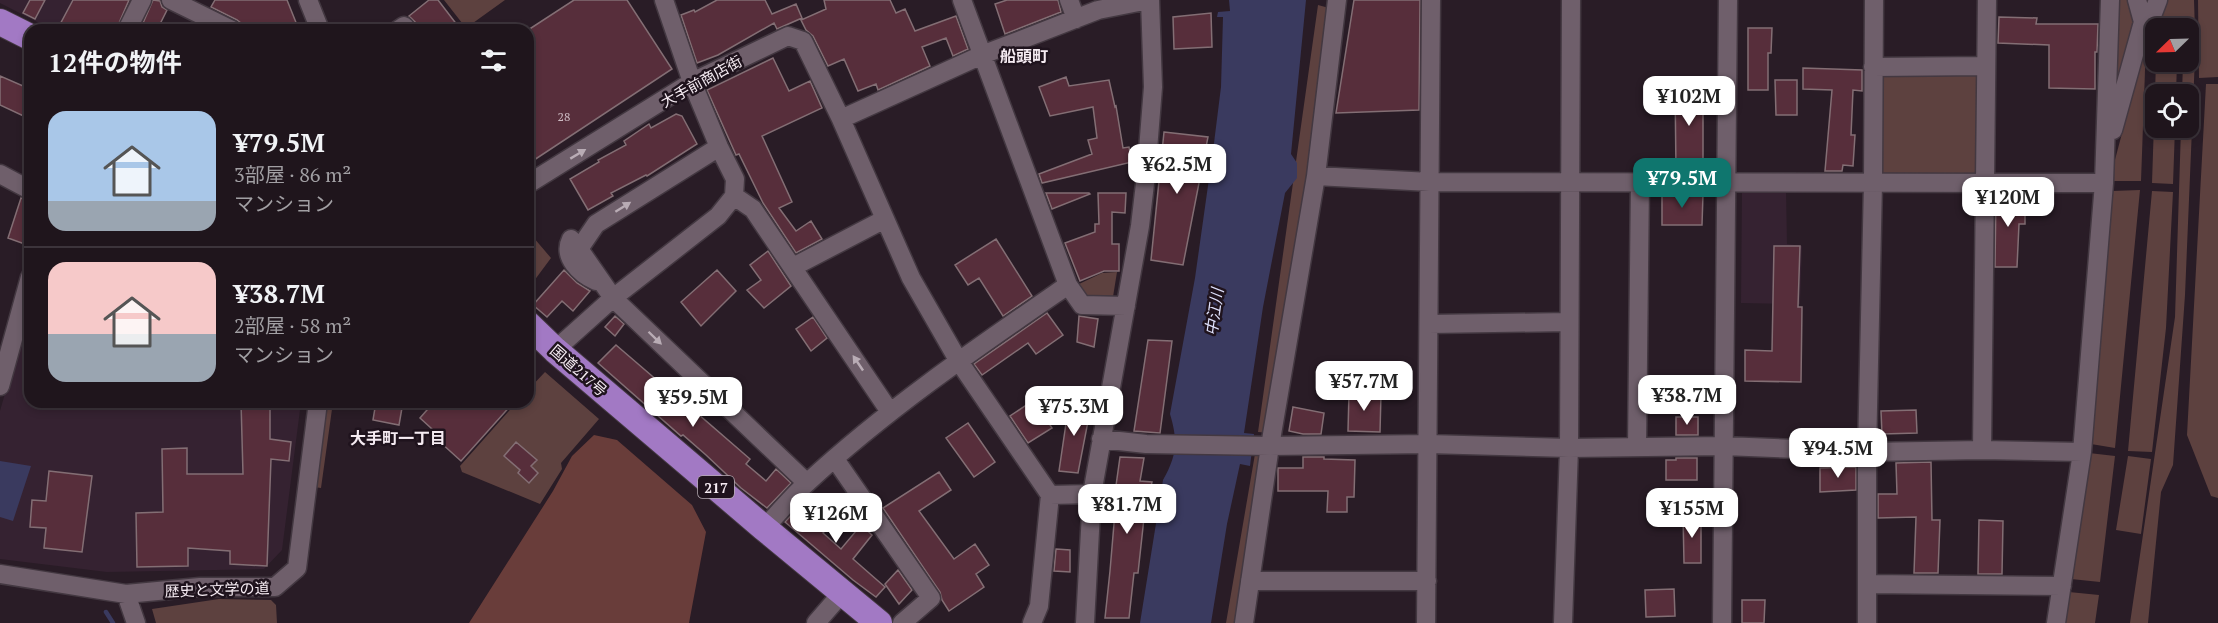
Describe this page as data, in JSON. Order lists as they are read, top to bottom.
{
  "streets": {
    "highway": ["国道217号", "217"],
    "street": ["大手前商店街", "歴史と文学の道"]
  },
  "districts": ["船頭町", "大手町一丁目"],
  "water": ["中江川"],
  "house_numbers": ["28"],
  "north": "bottom left",
  "page": {
    "heading": "12件の物件",
    "price": [
      "¥102M",
      "¥62.5M",
      "¥79.5M",
      "¥120M",
      "¥57.7M",
      "¥38.7M",
      "¥59.5M",
      "¥75.3M",
      "¥94.5M",
      "¥81.7M",
      "¥155M",
      "¥126M"
    ],
    "list": [
      {
        "name": "¥79.5M",
        "note": "3部屋 · 86 m² · マンション"
      },
      {
        "name": "¥38.7M",
        "note": "2部屋 · 58 m² · マンション"
      }
    ]
  }
}
